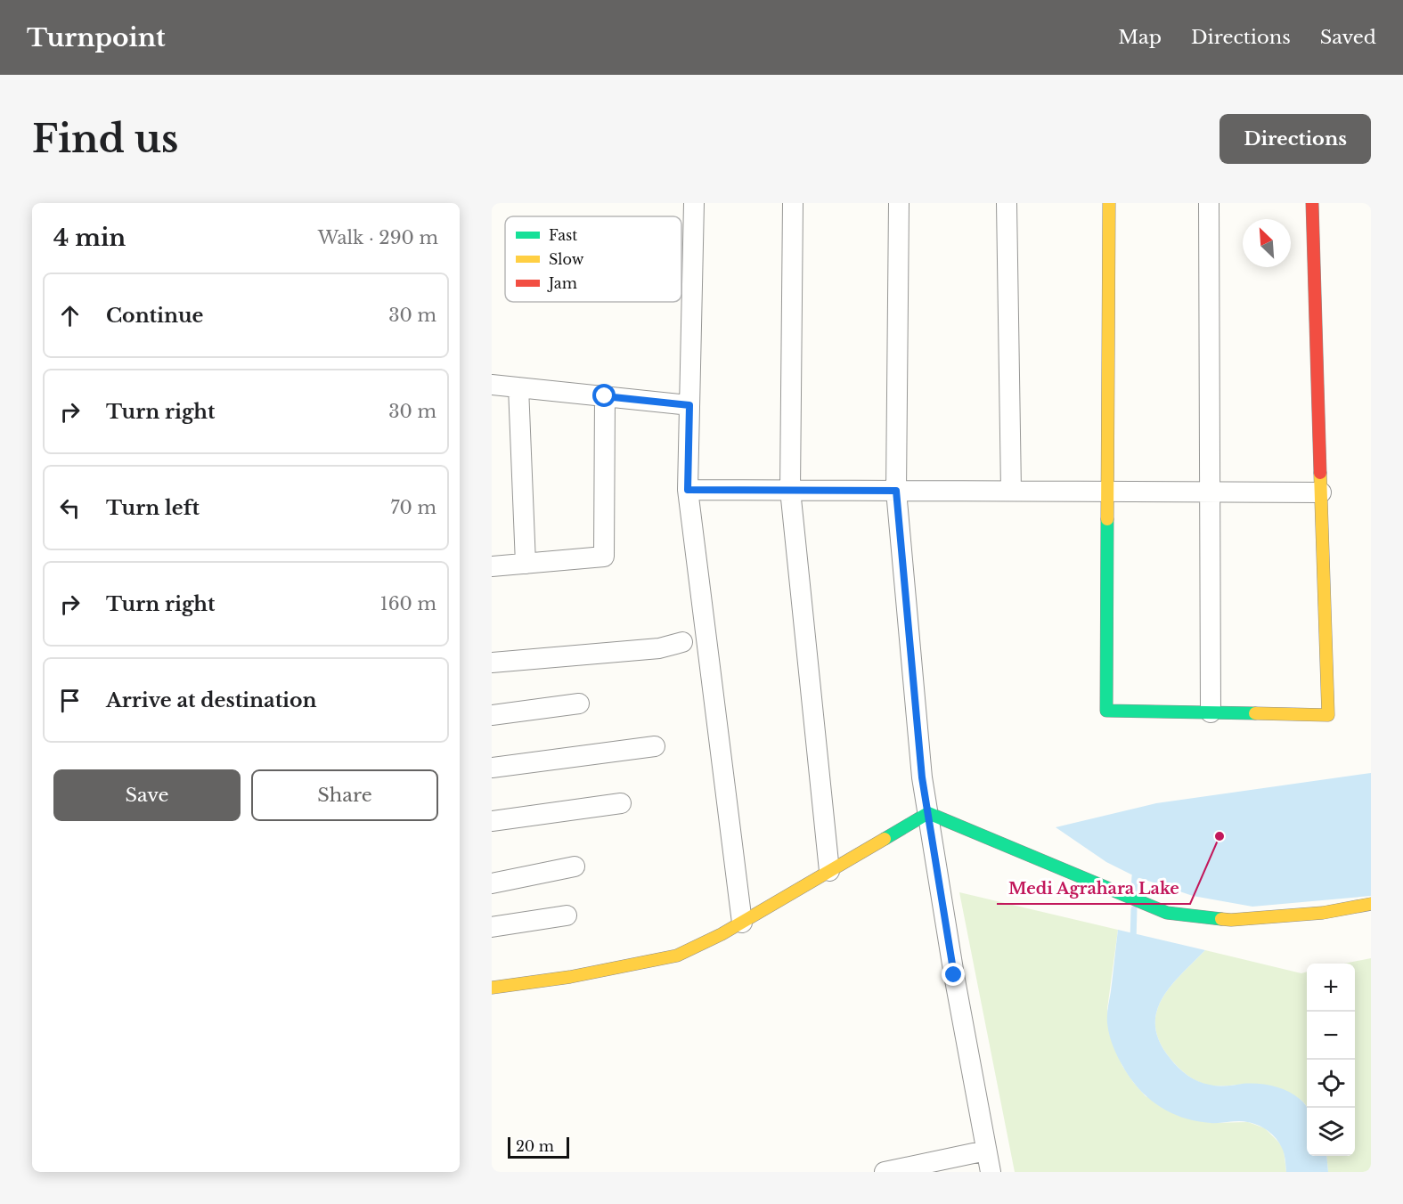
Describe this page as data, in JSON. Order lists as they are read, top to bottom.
{
  "places": ["Medi Agrahara Lake"],
  "legend": ["Fast", "Slow", "Jam"],
  "scale_bar": "20 m",
  "north": "top left",
  "page": {
    "header": "Turnpoint",
    "nav": ["Map", "Directions", "Saved"],
    "buttons": [
      "Directions",
      ["Save", "Share"]
    ],
    "title": "Find us",
    "heading": ["4 min", "Walk · 290 m"],
    "list": [
      ["Continue", "30 m"],
      ["Turn right", "30 m"],
      ["Turn left", "70 m"],
      ["Turn right", "160 m"],
      "Arrive at destination"
    ],
    "map_buttons": ["+", "−"],
    "scale": "20 m"
  }
}
